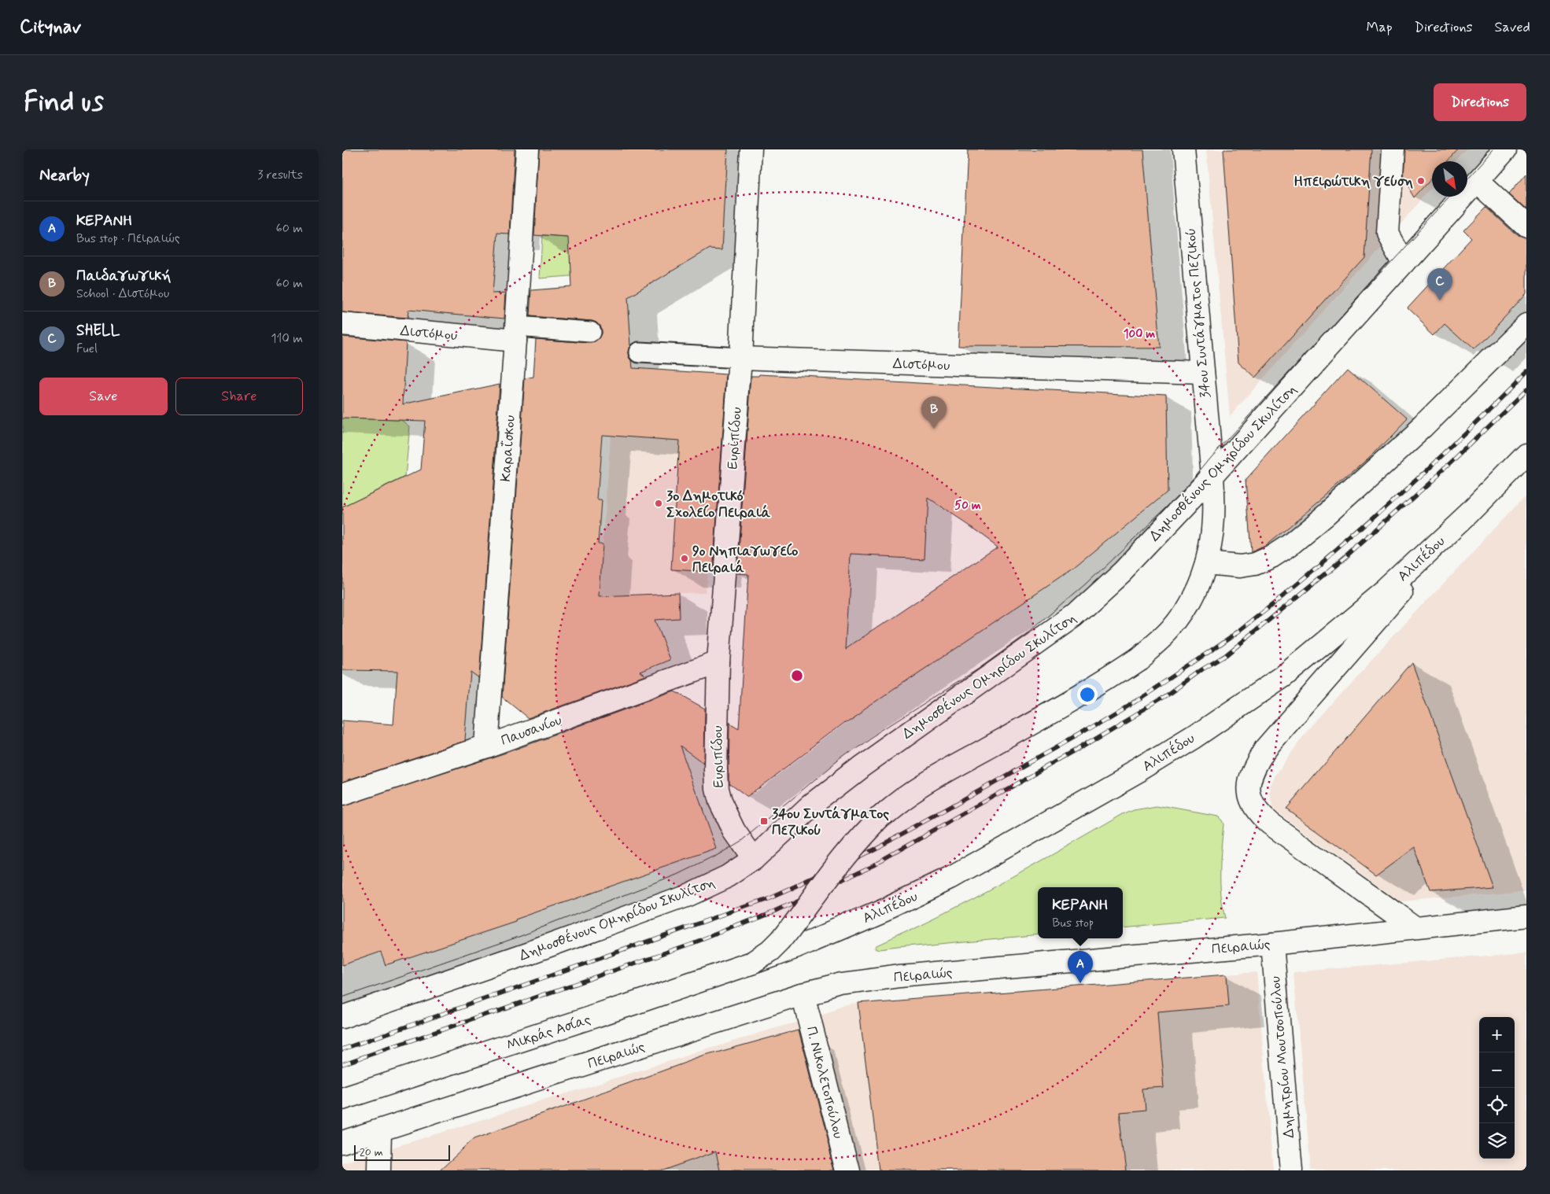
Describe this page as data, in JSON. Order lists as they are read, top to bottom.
{
  "streets": {
    "main road": [
      "34ου Συντάγματος Πεζικού",
      "Διστόμου",
      "Ευριπίδου",
      "Καραΐσκου",
      "Δημοσθένους Ομηρίδου Σκυλίτση",
      "Αλιπέδου",
      "Παυσανίου",
      "Πειραιώς",
      "Μικράς Ασίας",
      "Δημητρίου Μουτσοπούλου",
      "Π. Νικολετοπούλου"
    ]
  },
  "crossings": [
    ["34ου Συντάγματος Πεζικού", "Διστόμου"],
    ["34ου Συντάγματος Πεζικού", "Δημοσθένους Ομηρίδου Σκυλίτση"],
    ["34ου Συντάγματος Πεζικού", "Αλιπέδου"],
    ["34ου Συντάγματος Πεζικού", "Μικράς Ασίας"],
    ["Διστόμου", "Ευριπίδου"],
    ["Διστόμου", "Καραΐσκου"],
    ["Ευριπίδου", "Δημοσθένους Ομηρίδου Σκυλίτση"],
    ["Ευριπίδου", "Παυσανίου"],
    ["Καραΐσκου", "Παυσανίου"],
    ["Αλιπέδου", "Μικράς Ασίας"],
    ["Πειραιώς", "Δημητρίου Μουτσοπούλου"],
    ["Πειραιώς", "Π. Νικολετοπούλου"]
  ],
  "places": {
    "other": ["Ηπειρώτικη γεύση", "3ο Δημοτικό Σχολείο Πειραιά", "9o Νηπιαγωγείο Πειραιά"],
    "transit": ["34ου Συντάγματος Πεζικού"]
  },
  "scale_bar": "20 m",
  "north": "bottom right",
  "page": {
    "header": "Citynav",
    "nav": ["Map", "Directions", "Saved"],
    "buttons": [
      "Directions",
      ["Save", "Share"]
    ],
    "title": "Find us",
    "heading": ["Nearby", "3 results"],
    "list": [
      {
        "mark": "A",
        "name": "ΚΕΡΑΝΗ",
        "note": "Bus stop · Πειραιώς",
        "value": "60 m"
      },
      {
        "mark": "B",
        "name": "Παιδαγωγική",
        "note": "School · Διστόμου",
        "value": "60 m"
      },
      {
        "mark": "C",
        "name": "SHELL",
        "note": "Fuel",
        "value": "110 m"
      }
    ],
    "pins": ["C", "B", "A"],
    "popup": ["ΚΕΡΑΝΗ", "Bus stop"],
    "map_buttons": ["+", "−"],
    "scale": "20 m"
  },
  "rings": ["100 m", "50 m"]
}
